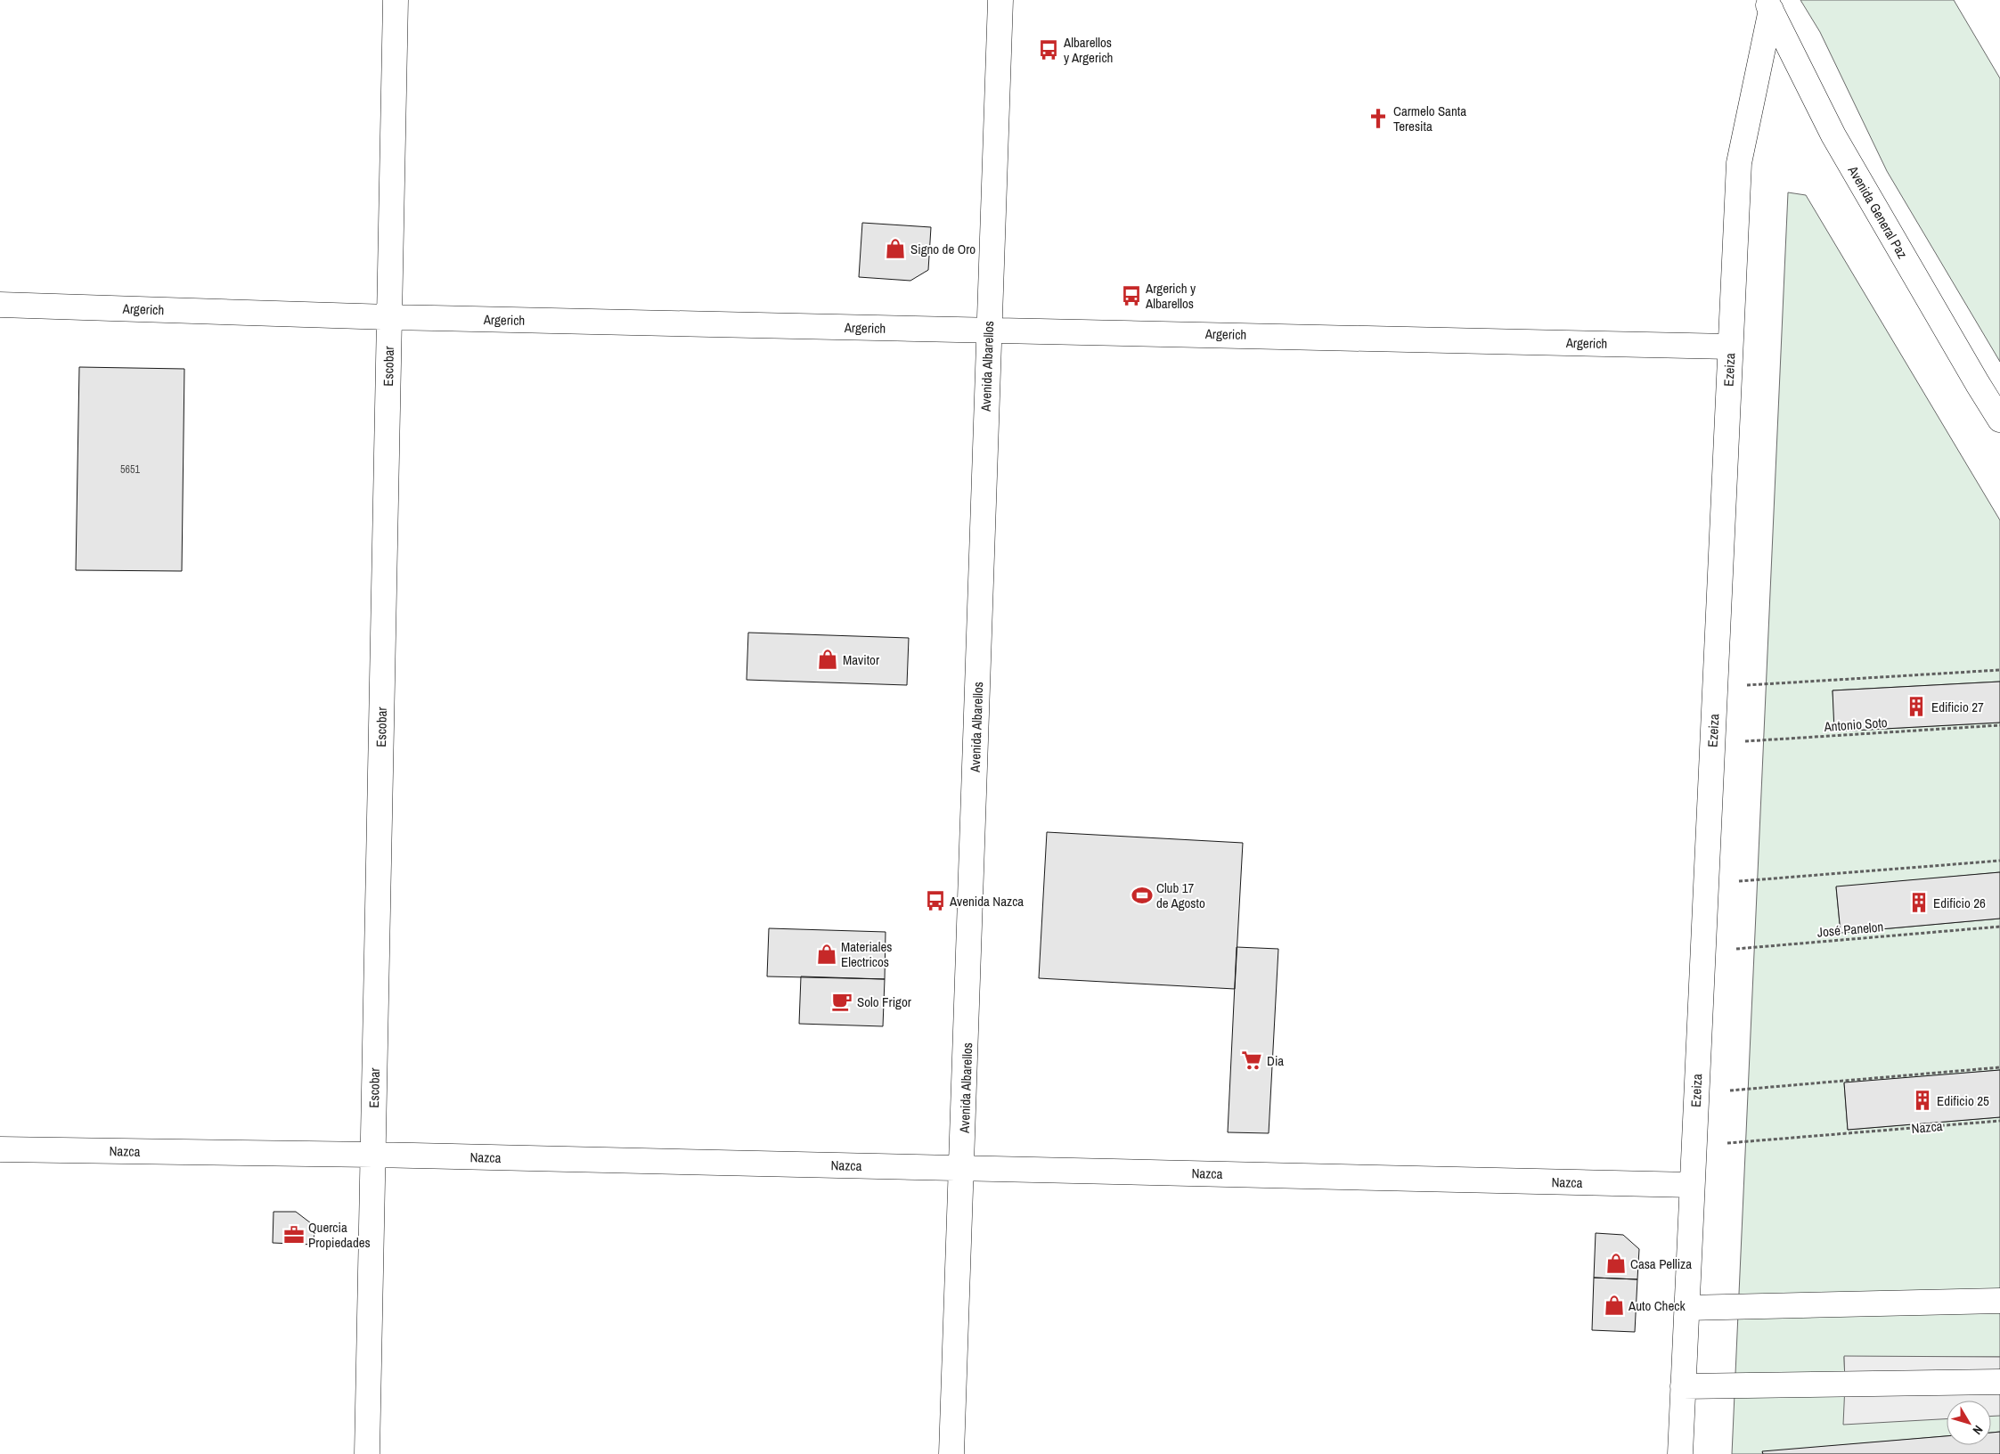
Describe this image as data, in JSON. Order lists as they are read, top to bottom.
{
  "streets": {
    "street": [
      "Avenida General Paz",
      "Argerich",
      "Escobar",
      "Avenida Albarellos",
      "Ezeiza",
      "Nazca"
    ],
    "path": ["Antonio Soto", "José Panelon"]
  },
  "crossings": [
    ["Avenida General Paz", "Ezeiza"],
    ["Argerich", "Escobar"],
    ["Argerich", "Avenida Albarellos"],
    ["Argerich", "Ezeiza"],
    ["Escobar", "Nazca"],
    ["Avenida Albarellos", "Nazca"],
    ["Ezeiza", "Antonio Soto"],
    ["Ezeiza", "José Panelon"],
    ["Ezeiza", "Nazca"]
  ],
  "places": {
    "bus stop": ["Albarellos y Argerich", "Argerich y Albarellos", "Avenida Nazca"],
    "church": ["Carmelo Santa Teresita"],
    "shop": [
      "Signo de Oro",
      "Mavitor",
      "Materiales Electricos",
      "Casa Pelliza",
      "Auto Check"
    ],
    "building": ["Edificio 27", "Edificio 26", "Edificio 25"],
    "sports": ["Club 17 de Agosto"],
    "cafe": ["Solo Frigor"],
    "supermarket": ["Dia"],
    "office": ["Quercia Propiedades"]
  },
  "house_numbers": ["5651"],
  "north": "bottom right"
}
